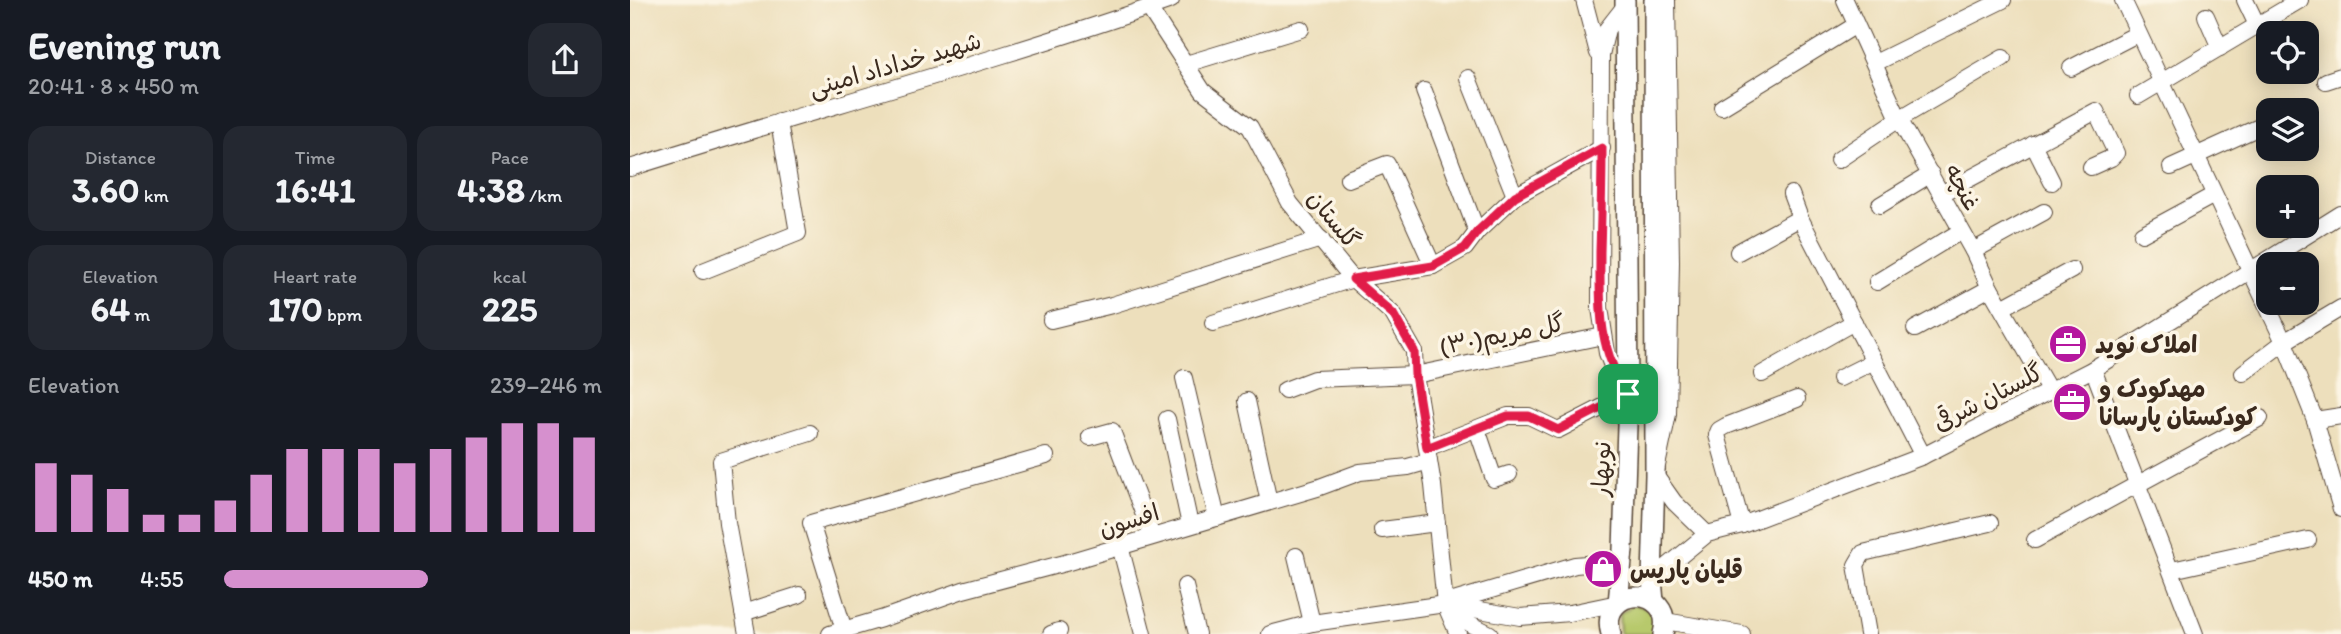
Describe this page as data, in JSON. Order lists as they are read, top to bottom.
{
  "streets": {
    "main road": ["نوبهار"],
    "street": [
      "شهید خداداد امینی",
      "غنچه",
      "گلستان",
      "گل مریم(۳۰)",
      "گلستان شرقی",
      "افسون"
    ]
  },
  "crossings": [
    ["شهید خداداد امینی", "گلستان"],
    ["غنچه", "گلستان شرقی"],
    ["گلستان", "گل مریم(۳۰)"],
    ["گلستان", "افسون"],
    ["نوبهار", "افسون"]
  ],
  "places": {
    "office": ["املاک نوید", "مهدکودک و کودکستان پارسانا"],
    "shop": ["قلیان پاریس"]
  },
  "page": {
    "heading": ["Evening run", "20:41 · 8 × 450 m"],
    "map_buttons": ["+", "−"],
    "stats": [
      ["Distance", "3.60 km"],
      ["Time", "16:41"],
      ["Pace", "4:38 /km"],
      ["Elevation", "64 m"],
      ["Heart rate", "170 bpm"],
      ["kcal", "225"]
    ],
    "chart": ["Elevation", "239–246 m"],
    "list": [
      {
        "name": "450 m",
        "note": "4:55"
      }
    ]
  }
}
